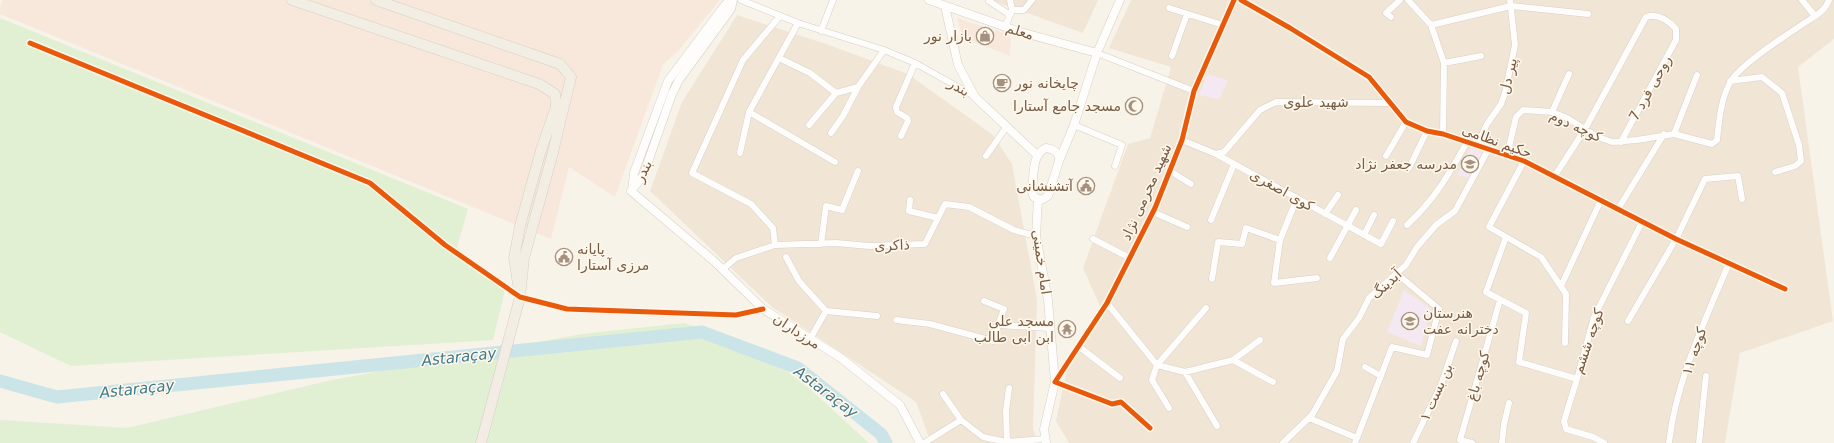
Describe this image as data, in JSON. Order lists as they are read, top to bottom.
{
  "streets": {
    "street": [
      "معلم",
      "پیر دل",
      "بندر",
      "روحی فرد 7",
      "شهید علوی",
      "کوچه دوم",
      "حکیم نظامی",
      "کوی اصغری",
      "شهید محرمی نژاد",
      "ذاکری",
      "امام خمینی",
      "آبدینگ",
      "مرزداران",
      "کوچه ششم",
      "کوچه ۱۱",
      "کوچه باغ",
      "بن بست ۱"
    ]
  },
  "crossings": [
    ["پیر دل", "حکیم نظامی"],
    ["بندر", "مرزداران"],
    ["روحی فرد 7", "کوچه دوم"],
    ["شهید علوی", "حکیم نظامی"],
    ["شهید علوی", "کوی اصغری"],
    ["کوچه دوم", "حکیم نظامی"],
    ["حکیم نظامی", "آبدینگ"],
    ["حکیم نظامی", "کوچه ششم"],
    ["حکیم نظامی", "کوچه ۱۱"],
    ["کوی اصغری", "شهید محرمی نژاد"],
    ["شهید محرمی نژاد", "امام خمینی"],
    ["ذاکری", "امام خمینی"],
    ["ذاکری", "مرزداران"],
    ["کوچه ششم", "کوچه باغ"]
  ],
  "water": ["Astaraçay"],
  "places": {
    "shop": ["بازار نور"],
    "cafe": ["چایخانه نور"],
    "mosque": ["مسجد جامع آستارا"],
    "school or university": ["مدرسه جعفر نژاد", "هنرستان دخترانه عفت"],
    "public building": ["آتشنشانی", "پایانه مرزی آستارا"],
    "temple": ["مسجد علی ابن ابی طالب"]
  }
}
